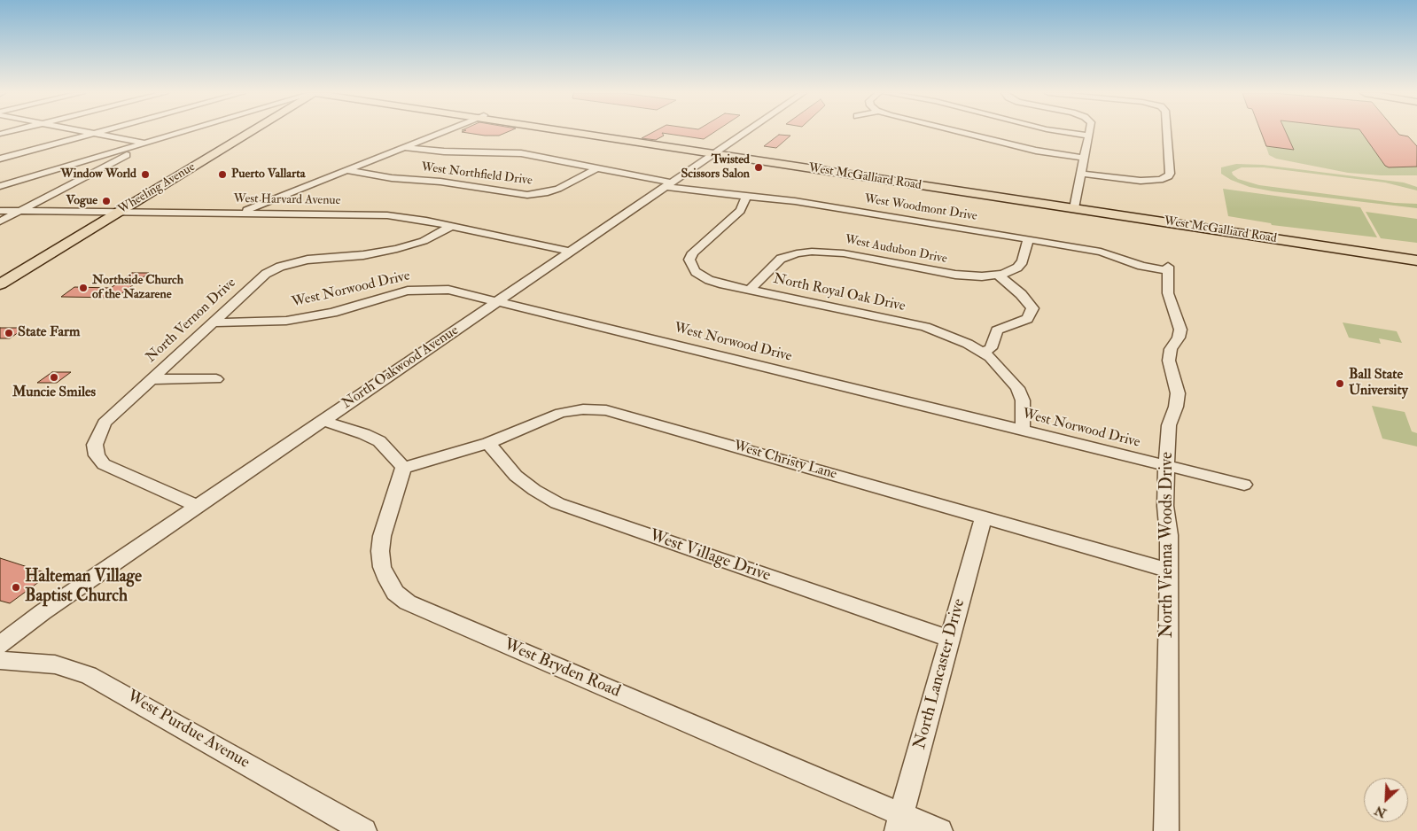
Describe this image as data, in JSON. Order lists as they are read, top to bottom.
{
  "streets": {
    "main road": ["West McGalliard Road", "Wheeling Avenue"],
    "street": [
      "West Northfield Drive",
      "West Harvard Avenue",
      "West Woodmont Drive",
      "West Audubon Drive",
      "West Norwood Drive",
      "North Royal Oak Drive",
      "North Vernon Drive",
      "North Oakwood Avenue",
      "West Christy Lane",
      "North Vienna Woods Drive",
      "West Village Drive",
      "West Bryden Road",
      "North Lancaster Drive",
      "West Purdue Avenue"
    ]
  },
  "crossings": [
    ["West Northfield Drive", "West Woodmont Drive"],
    ["West McGalliard Road", "North Oakwood Avenue"],
    ["Wheeling Avenue", "West Harvard Avenue"],
    ["West Harvard Avenue", "North Vernon Drive"],
    ["West Harvard Avenue", "North Oakwood Avenue"],
    ["West Woodmont Drive", "West Audubon Drive"],
    ["West Woodmont Drive", "North Royal Oak Drive"],
    ["West Woodmont Drive", "North Oakwood Avenue"],
    ["West Woodmont Drive", "North Vienna Woods Drive"],
    ["West Audubon Drive", "North Royal Oak Drive"],
    ["West Norwood Drive", "North Royal Oak Drive"],
    ["West Norwood Drive", "North Vernon Drive"],
    ["West Norwood Drive", "North Oakwood Avenue"],
    ["West Norwood Drive", "North Vienna Woods Drive"],
    ["North Vernon Drive", "North Oakwood Avenue"],
    ["West Christy Lane", "North Vienna Woods Drive"],
    ["West Christy Lane", "West Village Drive"],
    ["West Christy Lane", "West Bryden Road"],
    ["West Christy Lane", "North Lancaster Drive"],
    ["West Village Drive", "North Lancaster Drive"],
    ["West Bryden Road", "North Lancaster Drive"]
  ],
  "places": [
    "Twisted Scissors Salon",
    "Window World",
    "Puerto Vallarta",
    "Vogue",
    "Northside Church of the Nazarene",
    "State Farm",
    "Muncie Smiles",
    "Ball State University",
    "Halteman Village Baptist Church"
  ],
  "north": "bottom left"
}
